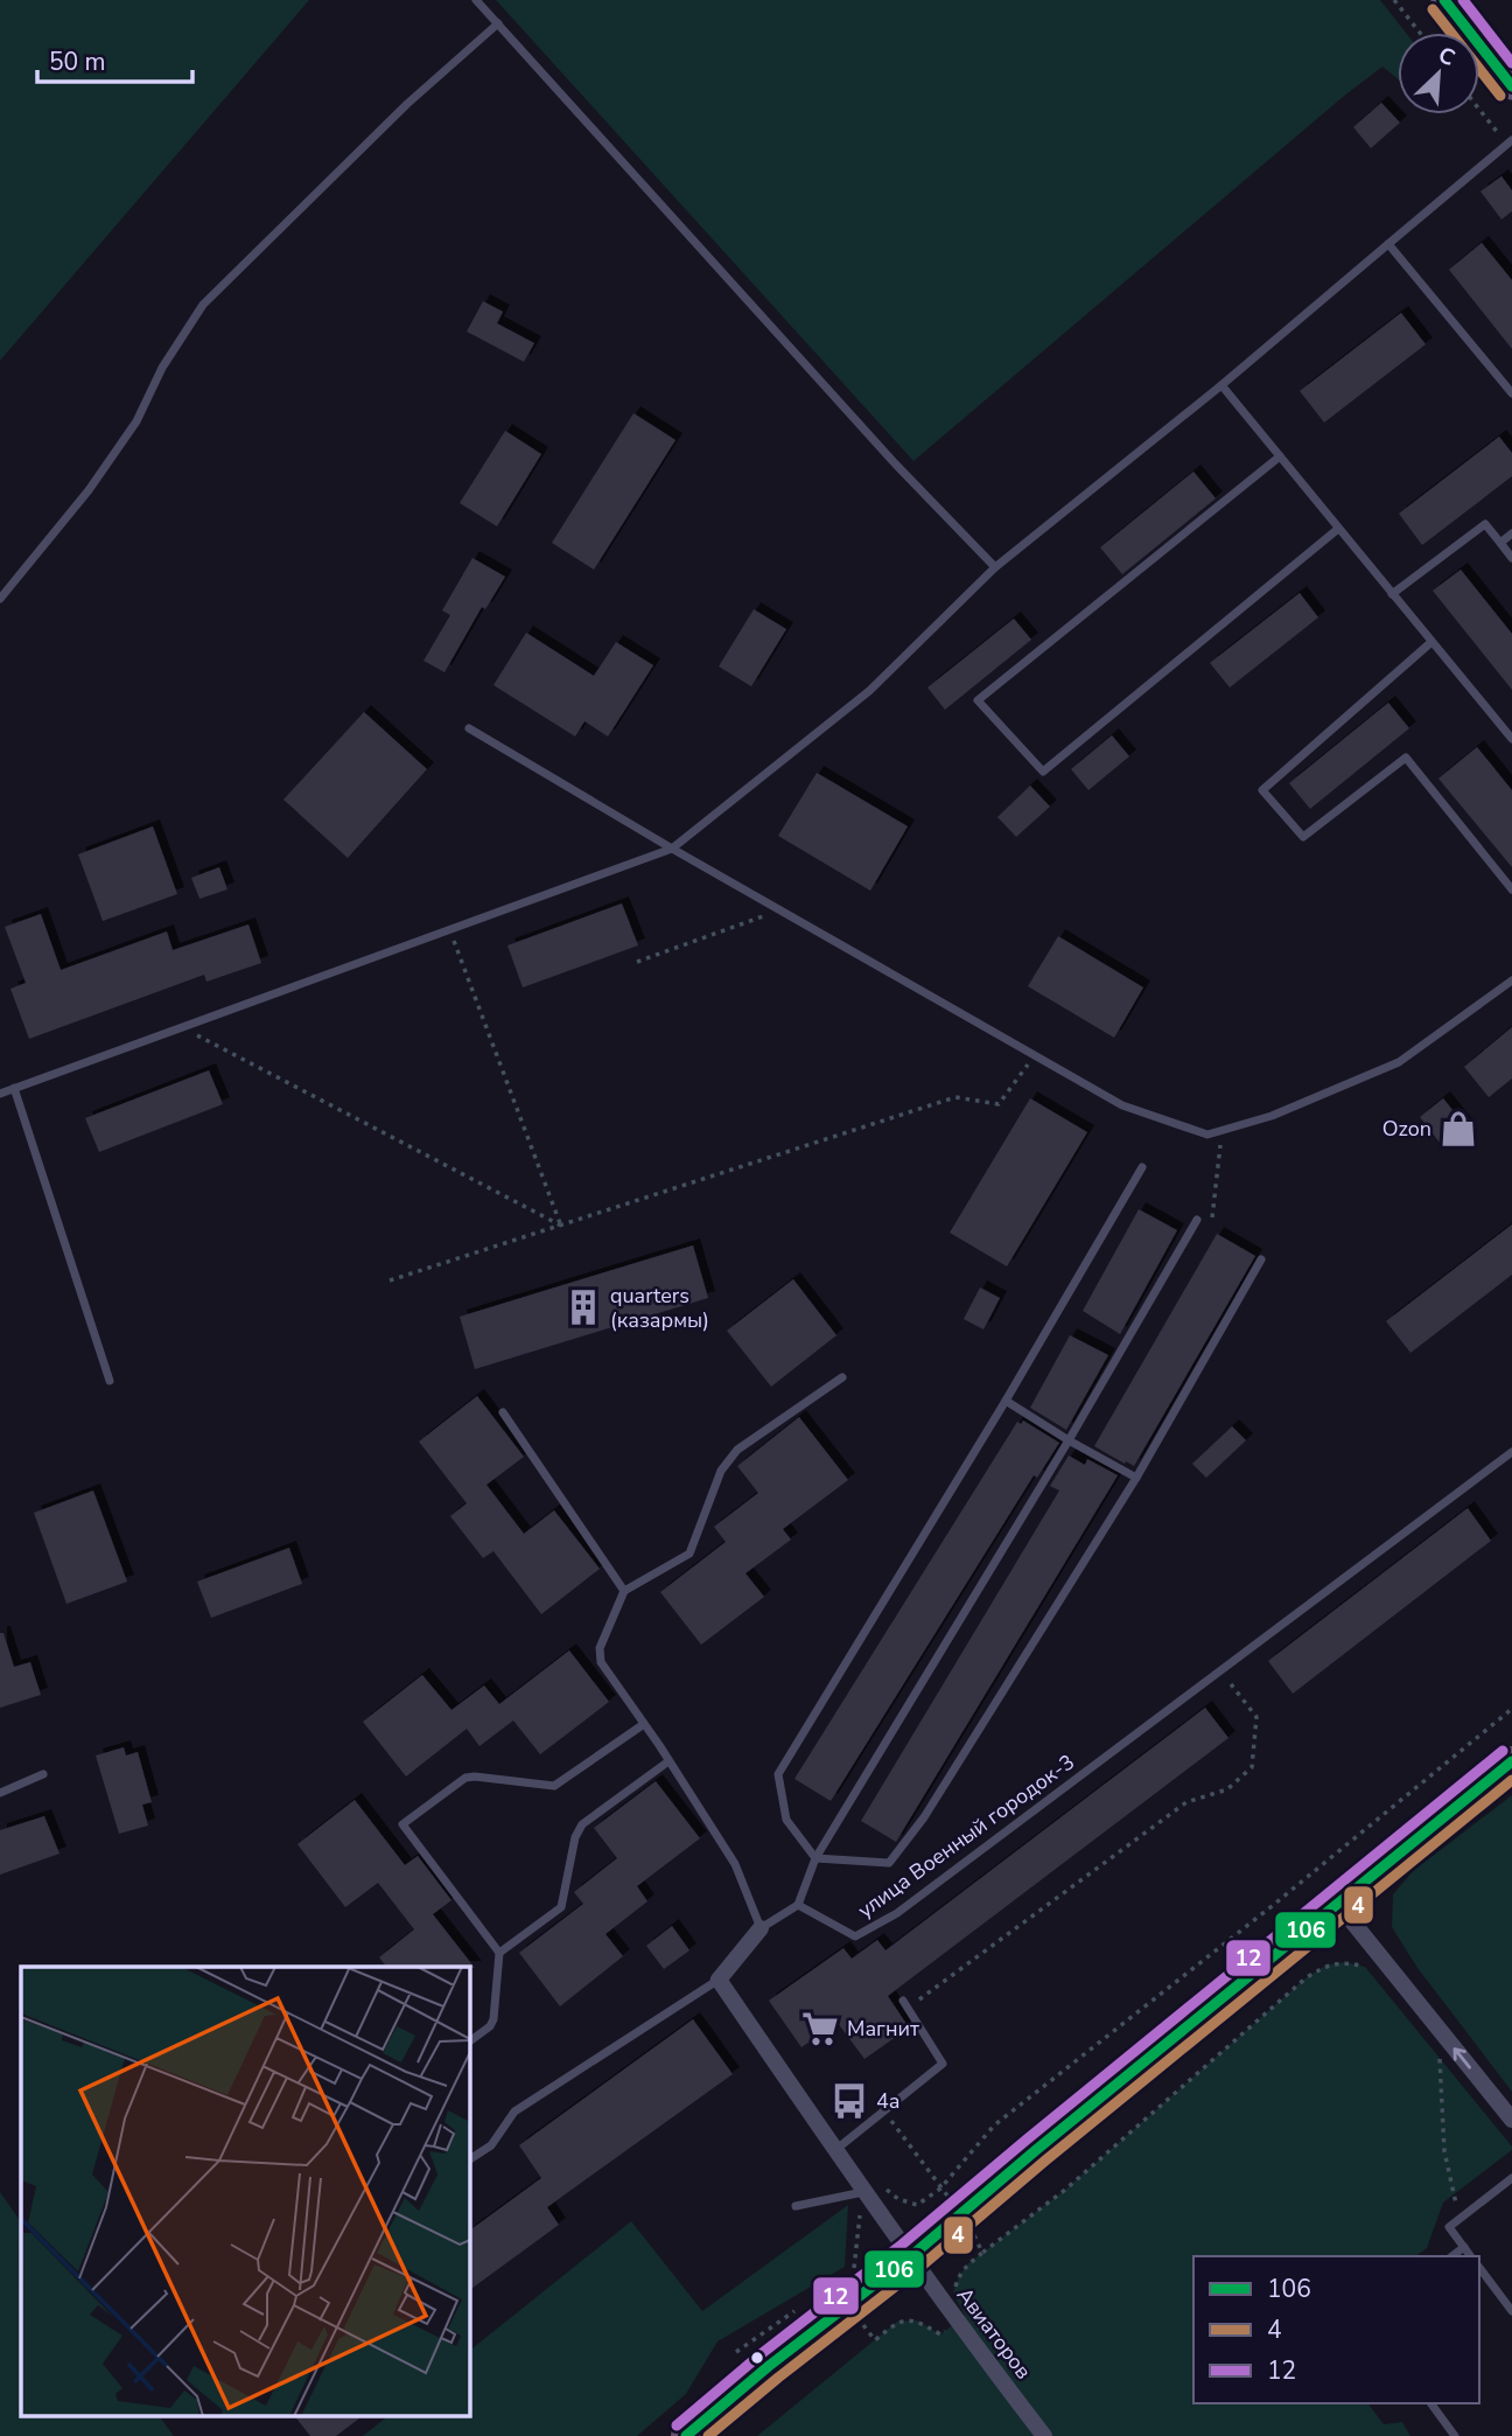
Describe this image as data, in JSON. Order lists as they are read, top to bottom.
{
  "streets": {
    "street": ["Авиаторов"],
    "lane": ["улица Военный городок-3"]
  },
  "places": {
    "shop": ["Ozon"],
    "building": ["quarters (казармы)"],
    "supermarket": ["Магнит"],
    "bus stop": ["4а"]
  },
  "lines": ["transit line 106", "transit line 12", "transit line 4"],
  "legend": ["106", "4", "12"],
  "scale_bar": "50 m",
  "north": "top right"
}
